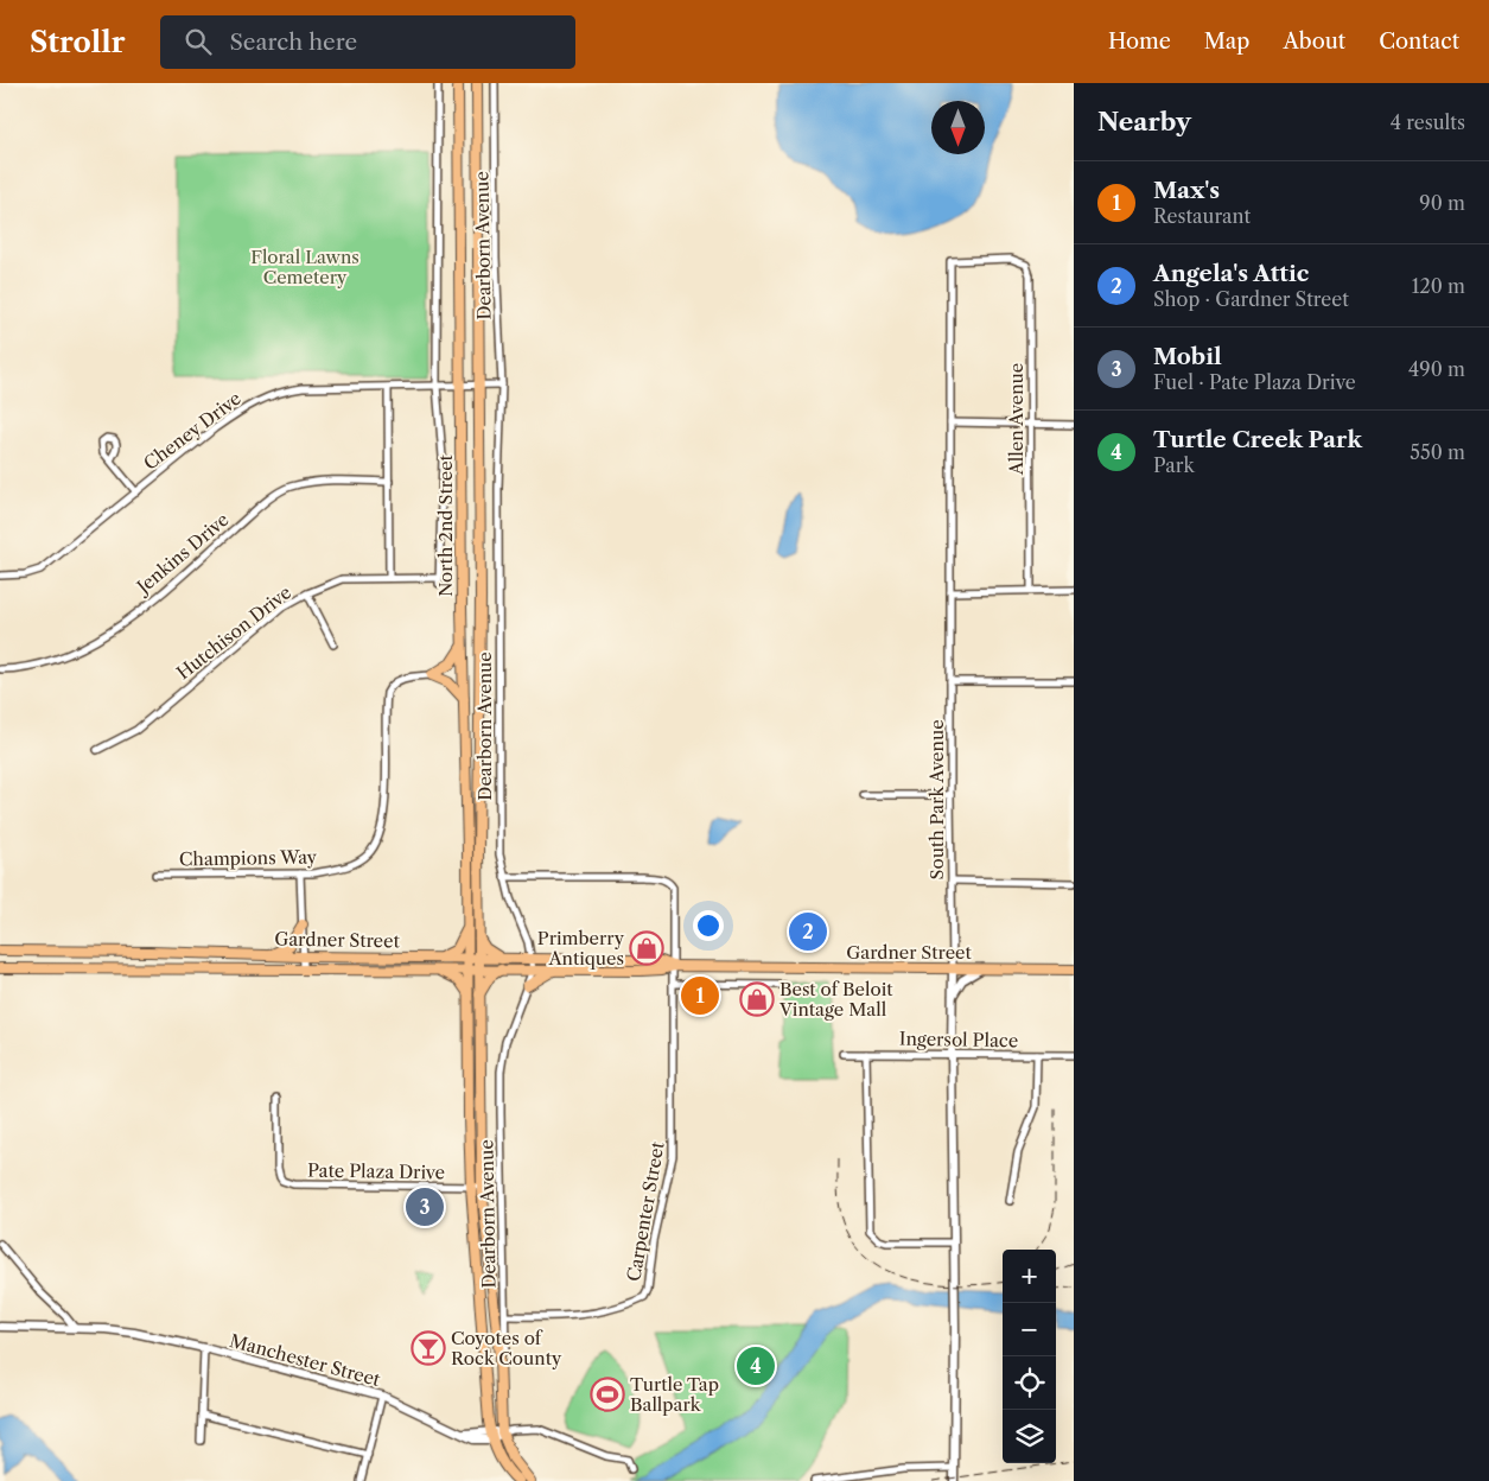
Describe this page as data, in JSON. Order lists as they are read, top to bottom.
{
  "streets": {
    "main road": ["North 2nd Street", "Gardner Street"],
    "street": [
      "Dearborn Avenue",
      "Allen Avenue",
      "Cheney Drive",
      "Jenkins Drive",
      "Hutchison Drive",
      "South Park Avenue",
      "Champions Way",
      "Ingersol Place",
      "Pate Plaza Drive",
      "Carpenter Street",
      "Manchester Street"
    ]
  },
  "crossings": [
    ["Dearborn Avenue", "Cheney Drive"],
    ["Dearborn Avenue", "North 2nd Street"],
    ["Dearborn Avenue", "Gardner Street"],
    ["Dearborn Avenue", "Carpenter Street"],
    ["Allen Avenue", "South Park Avenue"],
    ["Cheney Drive", "North 2nd Street"],
    ["Cheney Drive", "Hutchison Drive"],
    ["North 2nd Street", "Gardner Street"],
    ["North 2nd Street", "Pate Plaza Drive"],
    ["North 2nd Street", "Manchester Street"],
    ["South Park Avenue", "Gardner Street"],
    ["South Park Avenue", "Ingersol Place"],
    ["Gardner Street", "Carpenter Street"]
  ],
  "parks": ["Floral Lawns Cemetery"],
  "places": {
    "shop": ["Primberry Antiques", "Best of Beloit Vintage Mall"],
    "bar": ["Coyotes of Rock County"],
    "sports": ["Turtle Tap Ballpark"]
  },
  "north": "bottom",
  "page": {
    "header": "Strollr",
    "search": "Search here",
    "nav": [
      "Home",
      "Map",
      "About",
      "Contact"
    ],
    "heading": ["Nearby", "4 results"],
    "list": [
      {
        "mark": "1",
        "name": "Max's",
        "note": "Restaurant",
        "value": "90 m"
      },
      {
        "mark": "2",
        "name": "Angela's Attic",
        "note": "Shop · Gardner Street",
        "value": "120 m"
      },
      {
        "mark": "3",
        "name": "Mobil",
        "note": "Fuel · Pate Plaza Drive",
        "value": "490 m"
      },
      {
        "mark": "4",
        "name": "Turtle Creek Park",
        "note": "Park",
        "value": "550 m"
      }
    ],
    "pins": [
      "2",
      "1",
      "3",
      "4"
    ],
    "map_buttons": ["+", "−"]
  }
}
